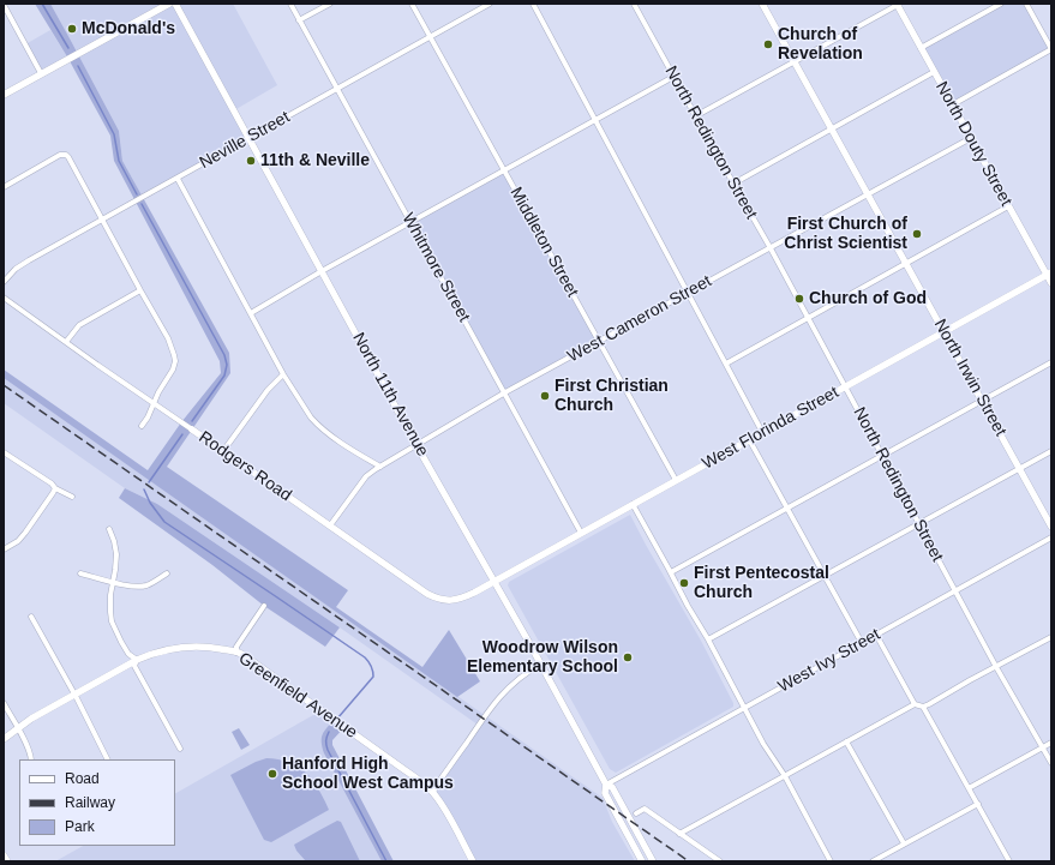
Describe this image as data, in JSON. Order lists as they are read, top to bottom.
{
  "streets": {
    "street": [
      "Neville Street",
      "North Redington Street",
      "North Douty Street",
      "Middleton Street",
      "Whitmore Street",
      "West Cameron Street",
      "North Irwin Street",
      "North 11th Avenue",
      "West Florinda Street",
      "Rodgers Road",
      "West Ivy Street",
      "Greenfield Avenue"
    ]
  },
  "crossings": [
    ["Neville Street", "Middleton Street"],
    ["Neville Street", "Whitmore Street"],
    ["Neville Street", "North 11th Avenue"],
    ["North Redington Street", "West Cameron Street"],
    ["North Redington Street", "West Florinda Street"],
    ["North Redington Street", "West Ivy Street"],
    ["North Douty Street", "West Cameron Street"],
    ["North Douty Street", "West Florinda Street"],
    ["Middleton Street", "West Cameron Street"],
    ["Middleton Street", "West Florinda Street"],
    ["Whitmore Street", "West Cameron Street"],
    ["Whitmore Street", "West Florinda Street"],
    ["West Cameron Street", "North Irwin Street"],
    ["West Cameron Street", "North 11th Avenue"],
    ["West Cameron Street", "Rodgers Road"],
    ["North Irwin Street", "West Florinda Street"],
    ["North 11th Avenue", "West Florinda Street"],
    ["North 11th Avenue", "Rodgers Road"],
    ["North 11th Avenue", "West Ivy Street"],
    ["West Florinda Street", "Rodgers Road"]
  ],
  "places": [
    "McDonald's",
    "Church of Revelation",
    "11th & Neville",
    "First Church of Christ Scientist",
    "Church of God",
    "First Christian Church",
    "First Pentecostal Church",
    "Woodrow Wilson Elementary School",
    "Hanford High School West Campus"
  ],
  "legend": ["Road", "Railway", "Park"]
}
